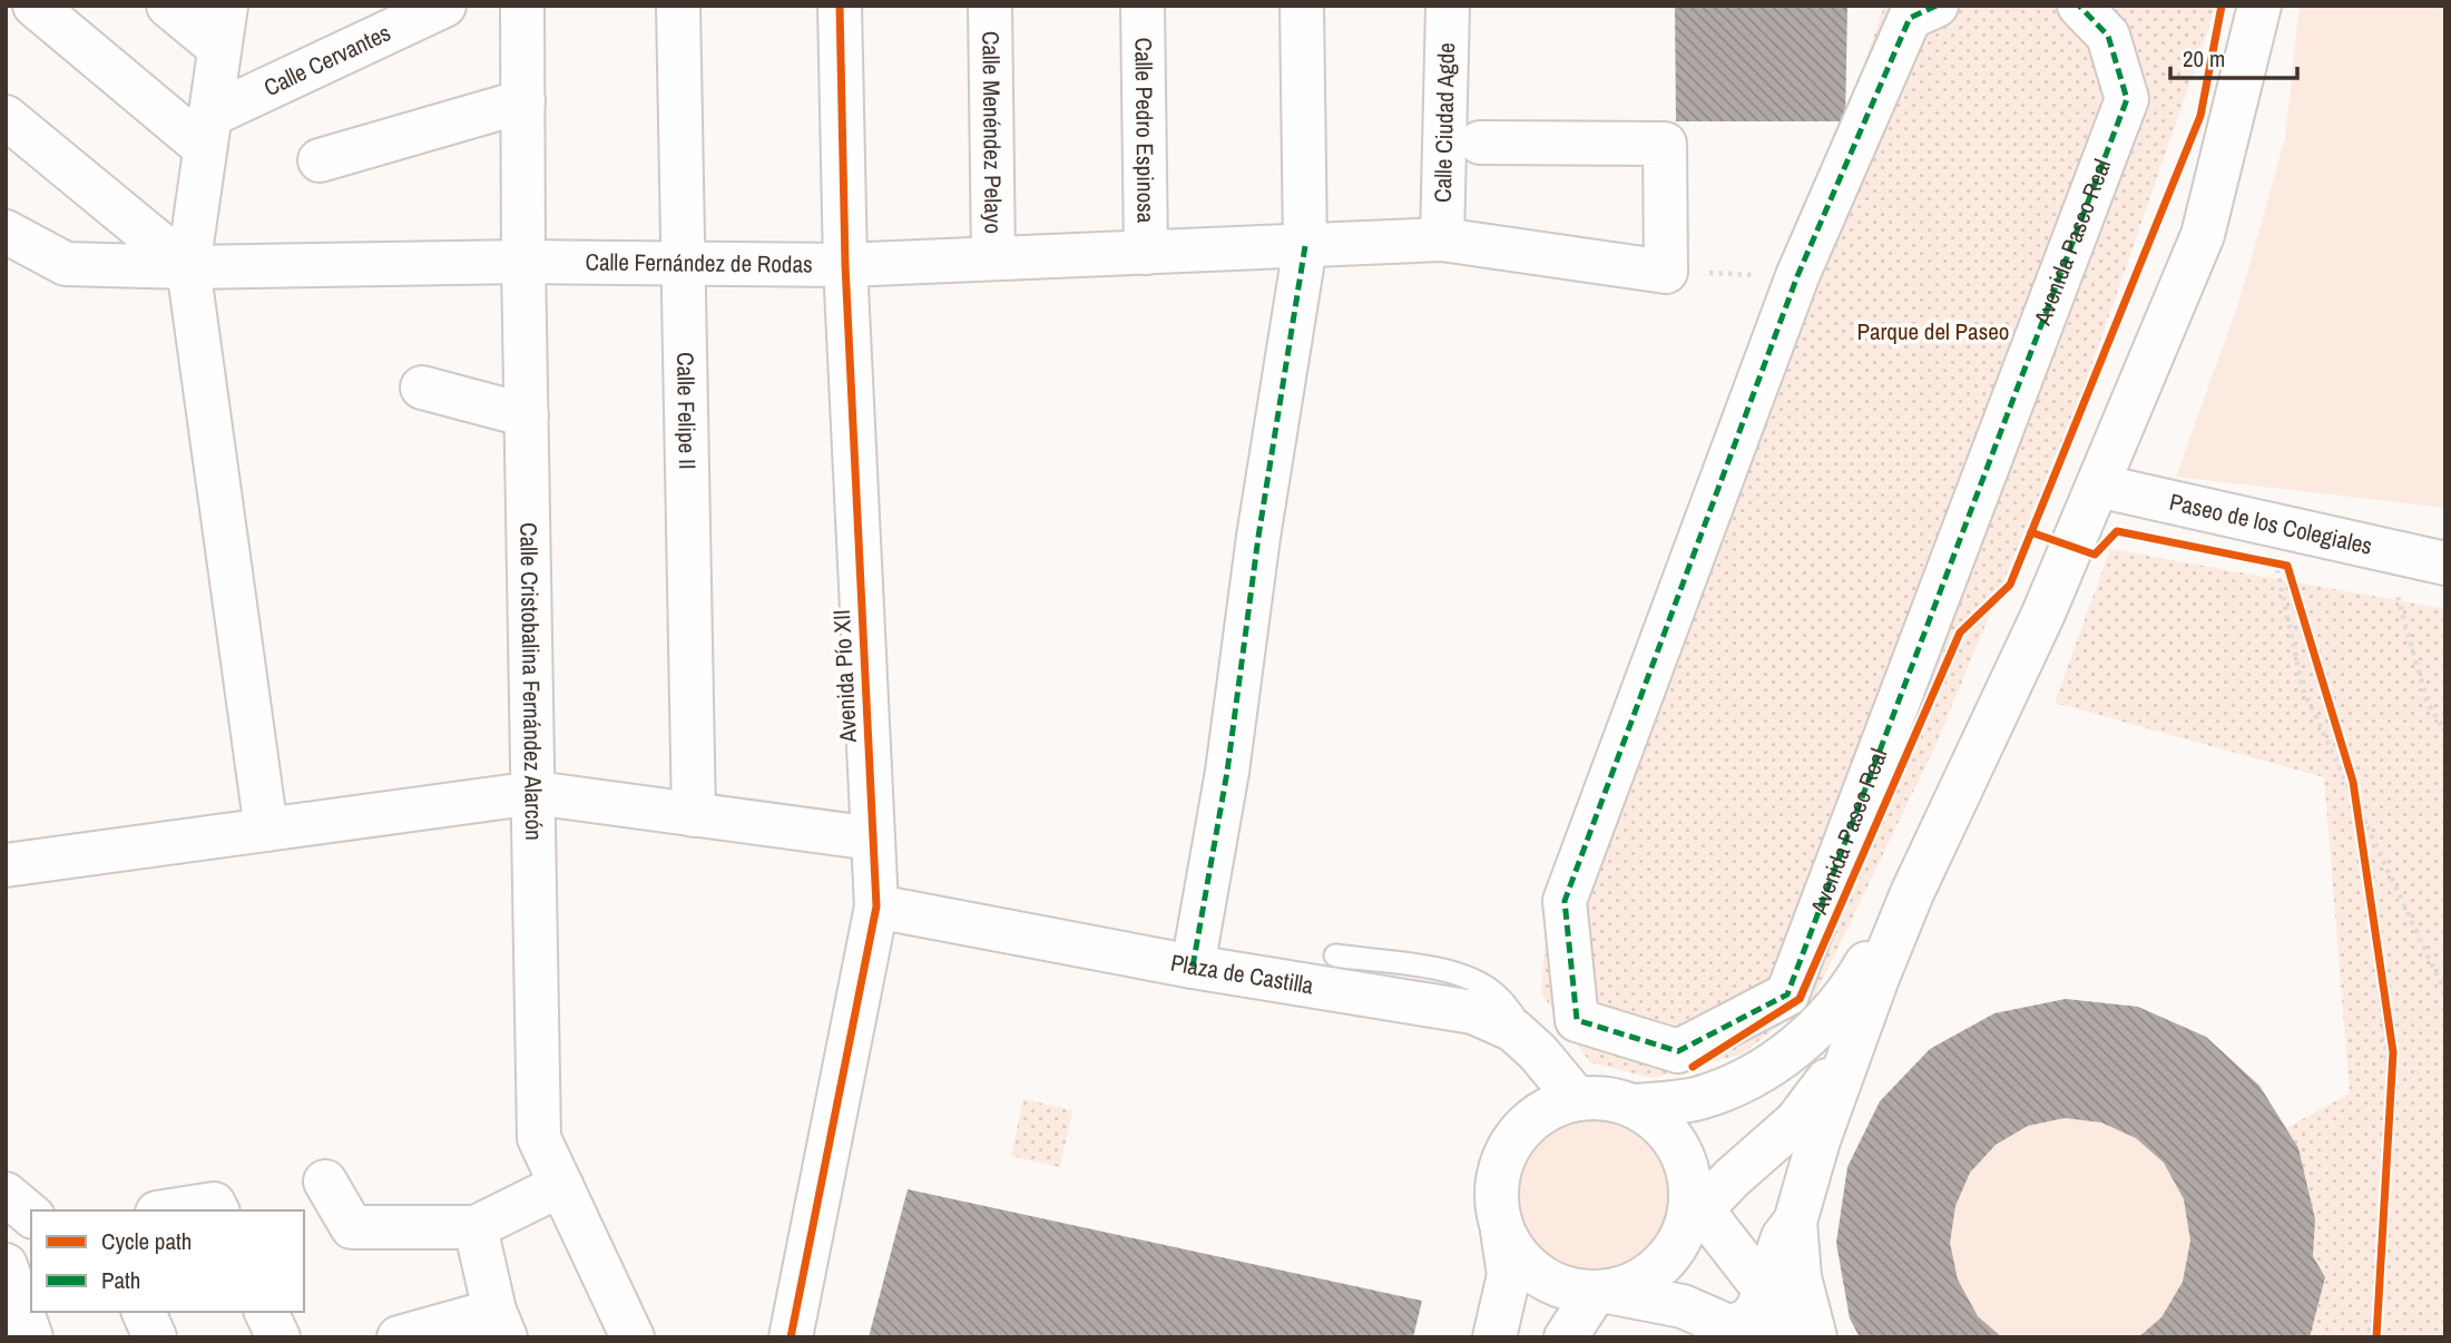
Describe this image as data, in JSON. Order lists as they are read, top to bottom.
{
  "streets": {
    "street": [
      "Calle Cervantes",
      "Calle Ciudad Agde",
      "Calle Pedro Espinosa",
      "Calle Menéndez Pelayo",
      "Avenida Paseo Real",
      "Calle Fernández de Rodas",
      "Calle Felipe II",
      "Paseo de los Colegiales",
      "Avenida Pío XII",
      "Calle Cristobalina Fernández Alarcón",
      "Plaza de Castilla"
    ]
  },
  "crossings": [
    ["Calle Ciudad Agde", "Calle Fernández de Rodas"],
    ["Calle Pedro Espinosa", "Calle Fernández de Rodas"],
    ["Calle Menéndez Pelayo", "Calle Fernández de Rodas"],
    ["Calle Fernández de Rodas", "Calle Felipe II"],
    ["Calle Fernández de Rodas", "Avenida Pío XII"],
    ["Calle Fernández de Rodas", "Calle Cristobalina Fernández Alarcón"],
    ["Avenida Pío XII", "Plaza de Castilla"]
  ],
  "parks": ["Parque del Paseo"],
  "legend": ["Cycle path", "Path"],
  "scale_bar": "20 m"
}
